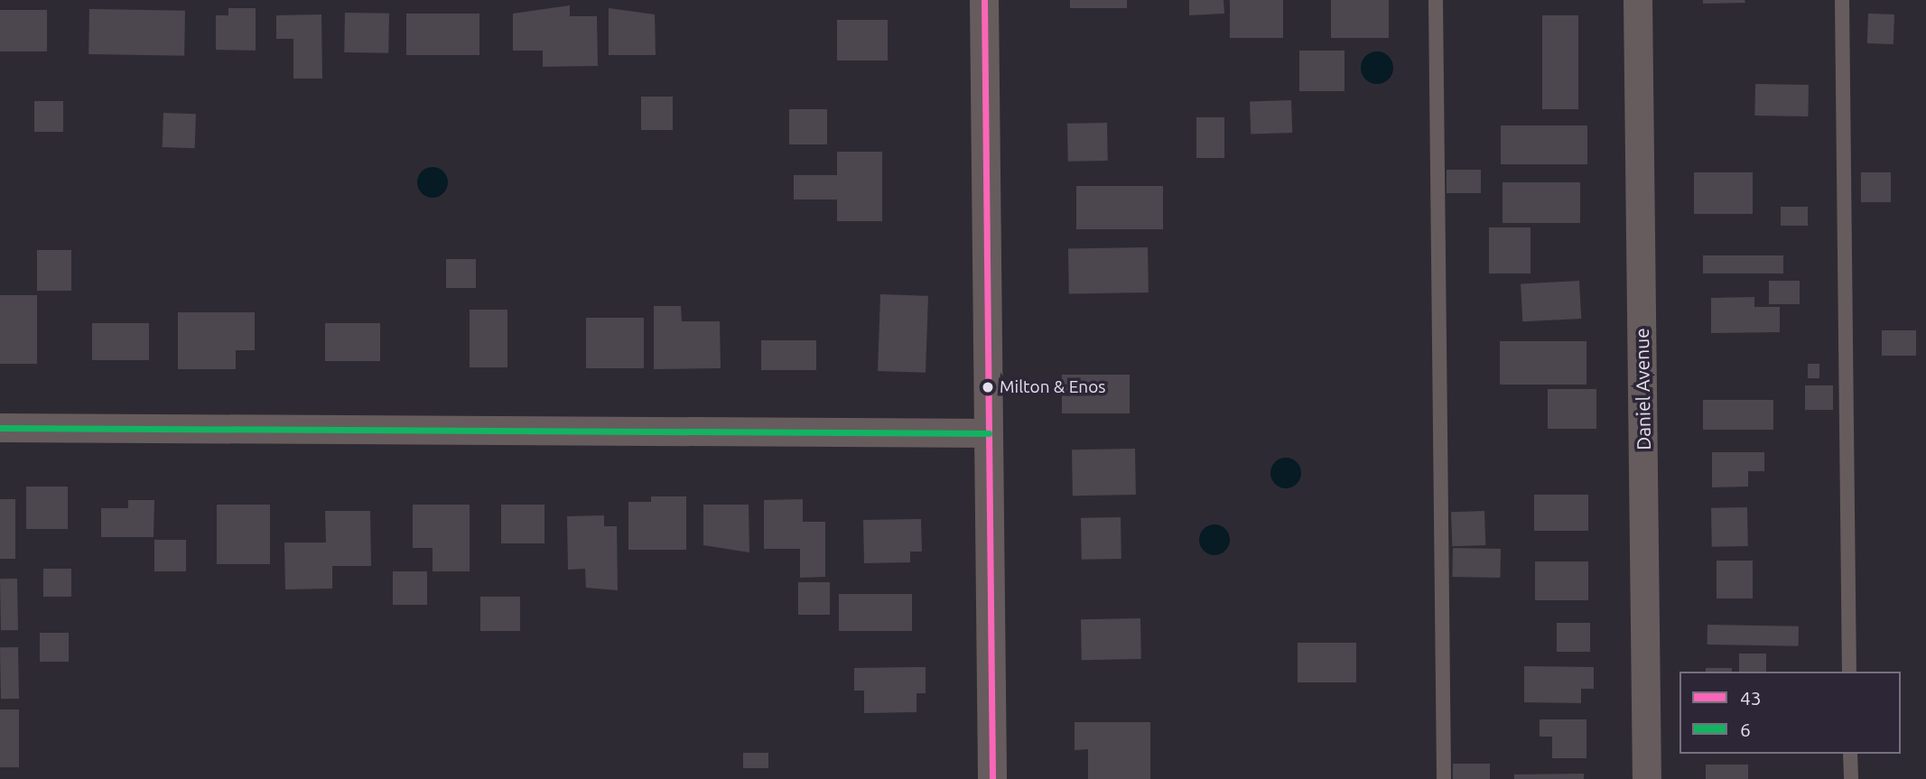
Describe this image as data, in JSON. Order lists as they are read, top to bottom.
{
  "streets": {
    "street": ["Daniel Avenue"]
  },
  "places": ["Milton & Enos"],
  "lines": ["transit line 43", "transit line 6"],
  "legend": ["43", "6"]
}
